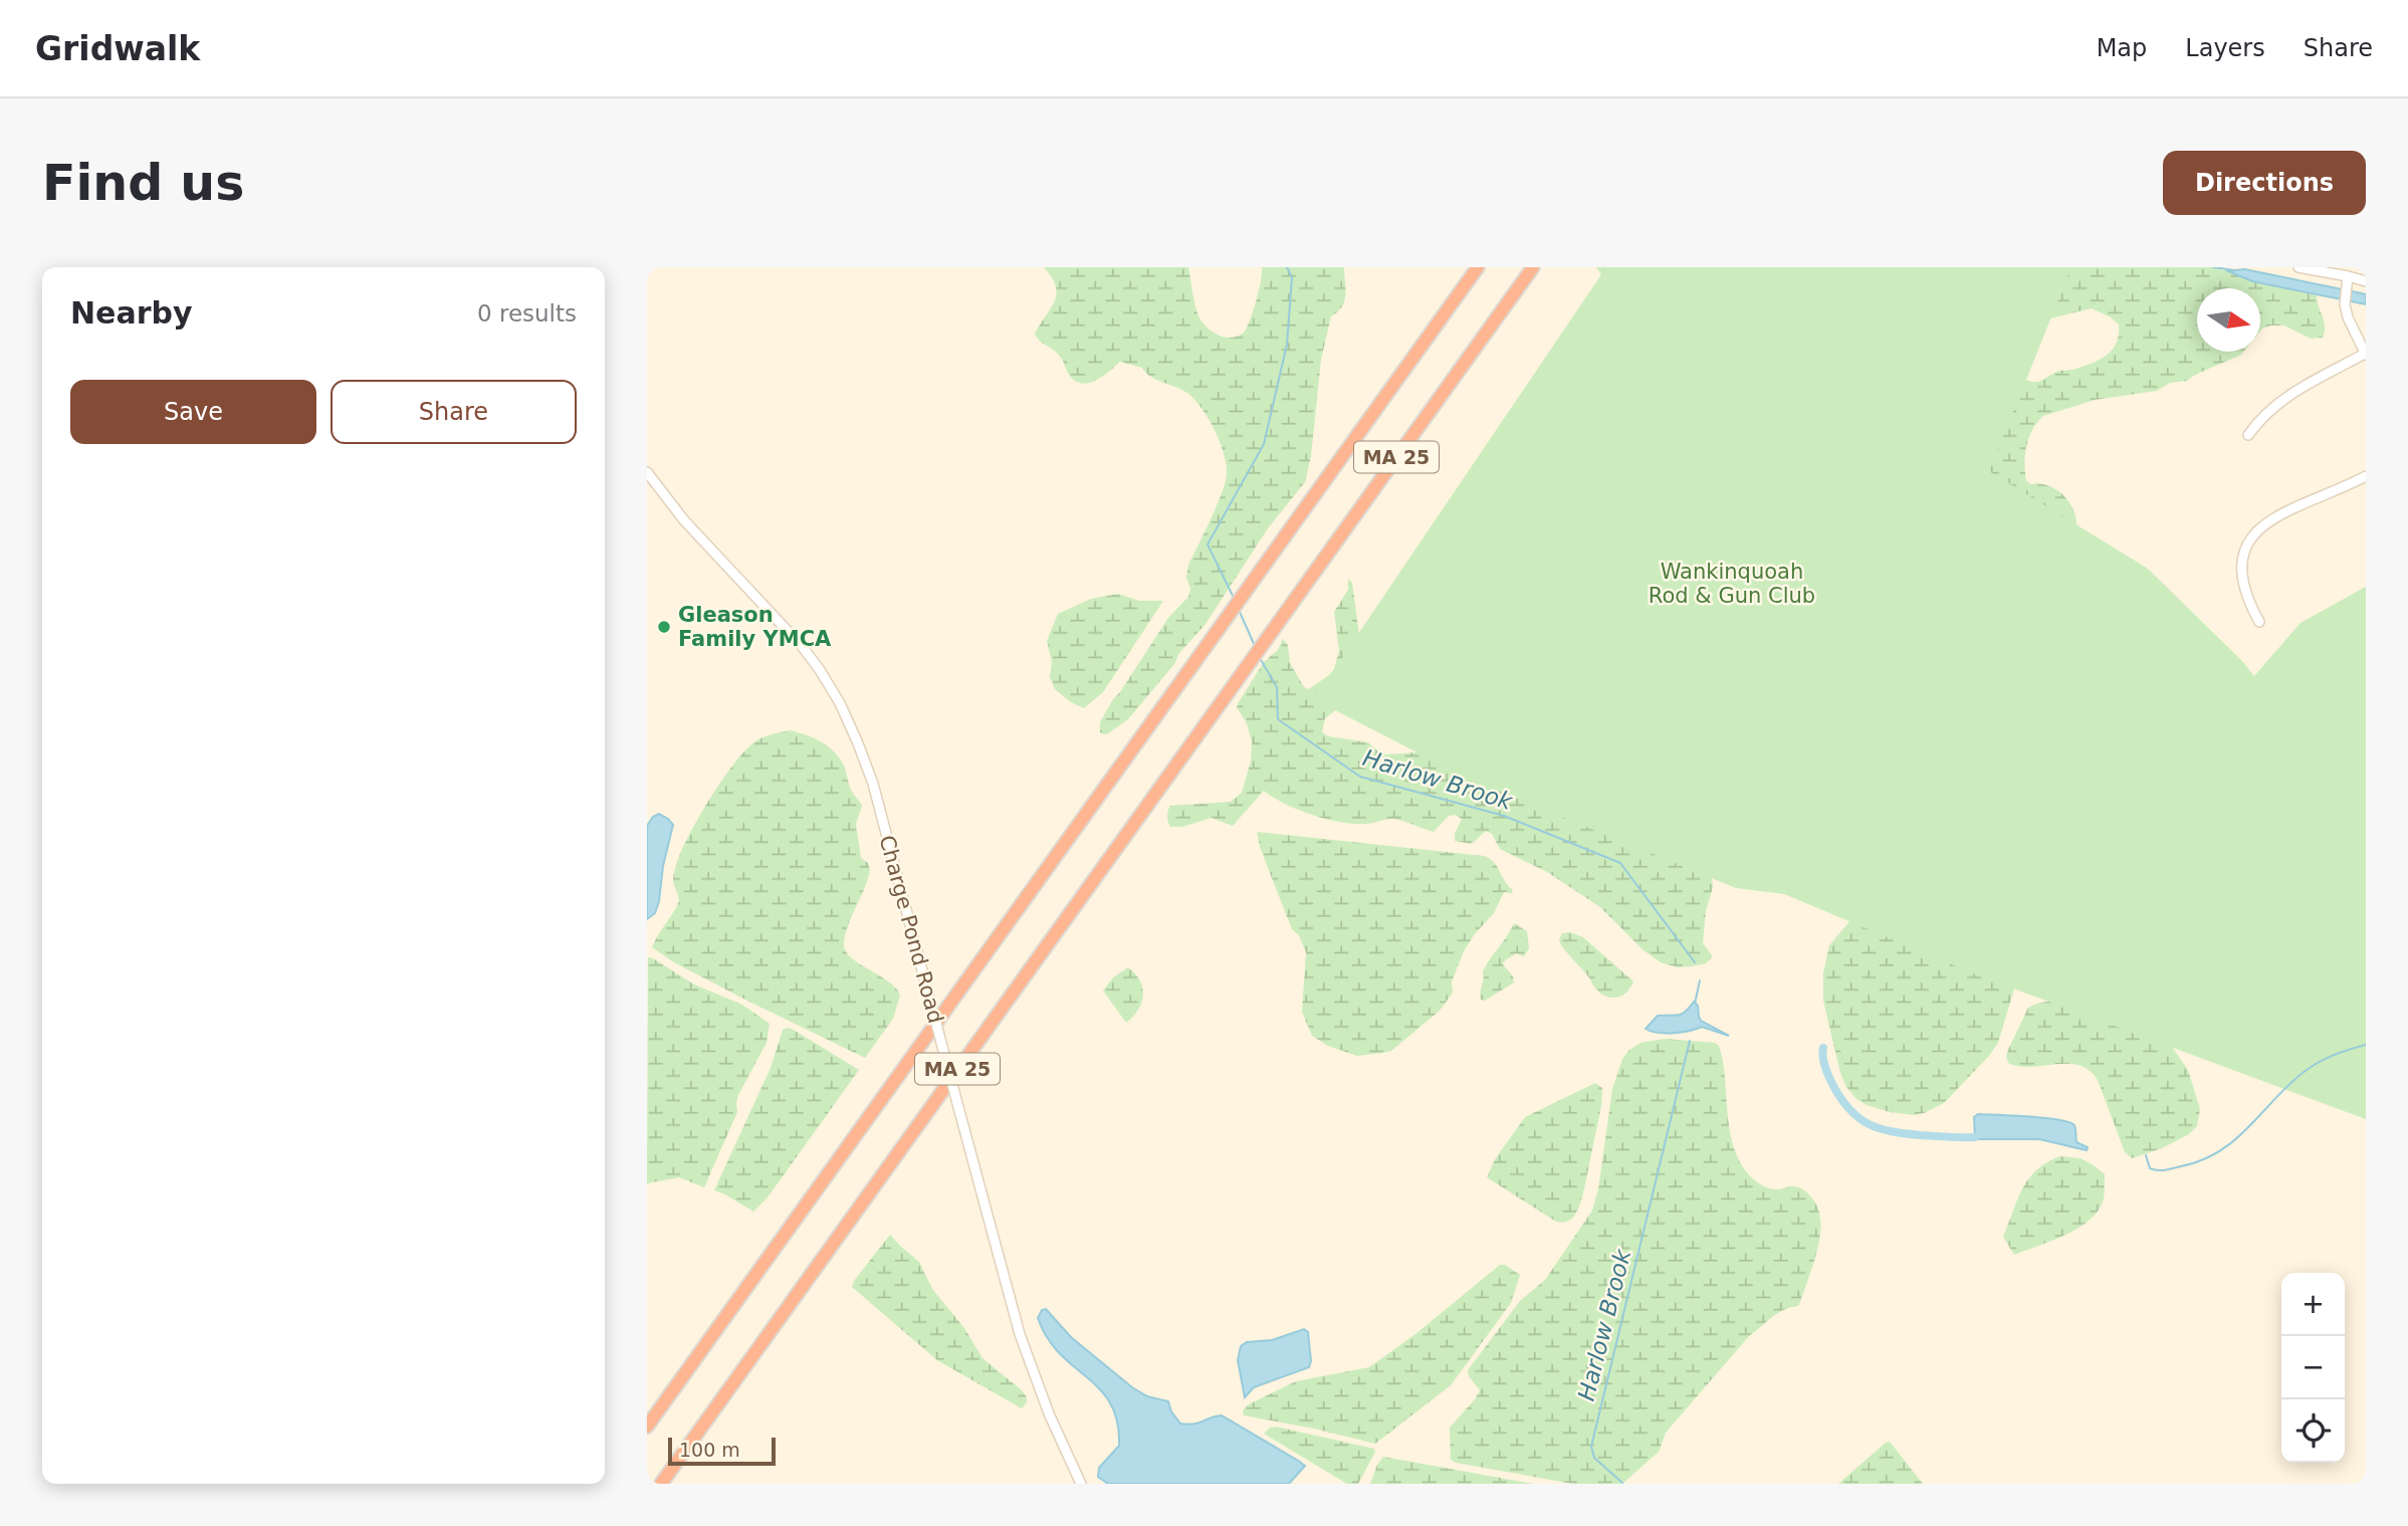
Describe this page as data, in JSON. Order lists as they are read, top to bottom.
{
  "streets": {
    "highway": ["MA 25"],
    "street": ["Charge Pond Road"]
  },
  "water": ["Harlow Brook"],
  "parks": ["Wankinquoah Rod & Gun Club"],
  "places": ["Gleason Family YMCA"],
  "scale_bar": "100 m",
  "north": "right",
  "page": {
    "header": "Gridwalk",
    "nav": ["Map", "Layers", "Share"],
    "buttons": [
      "Directions",
      ["Save", "Share"]
    ],
    "title": "Find us",
    "heading": ["Nearby", "0 results"],
    "map_buttons": ["+", "−"],
    "scale": "100 m"
  }
}
